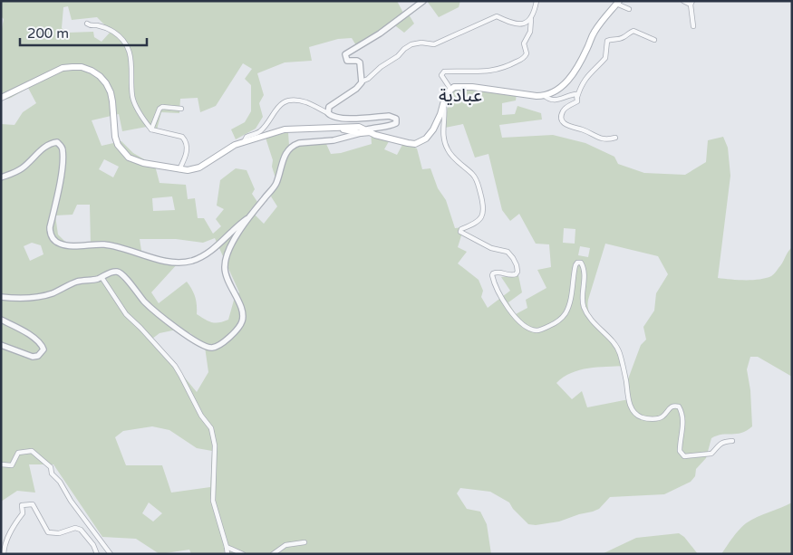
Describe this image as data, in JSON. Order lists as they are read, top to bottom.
{
  "districts": ["عبادية"],
  "scale_bar": "200 m"
}
